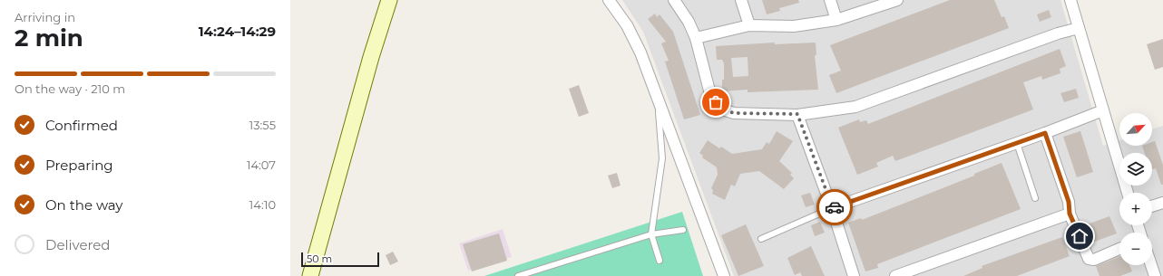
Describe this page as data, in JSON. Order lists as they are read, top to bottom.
{
  "scale_bar": "50 m",
  "north": "top right",
  "page": {
    "heading": ["2 min", "Arriving in", "14:24–14:29"],
    "bar": "On the way · 210 m",
    "list": [
      ["Confirmed", "13:55"],
      ["Preparing", "14:07"],
      ["On the way", "14:10"],
      "Delivered"
    ],
    "map_buttons": ["+", "−"],
    "scale": "50 m"
  }
}
